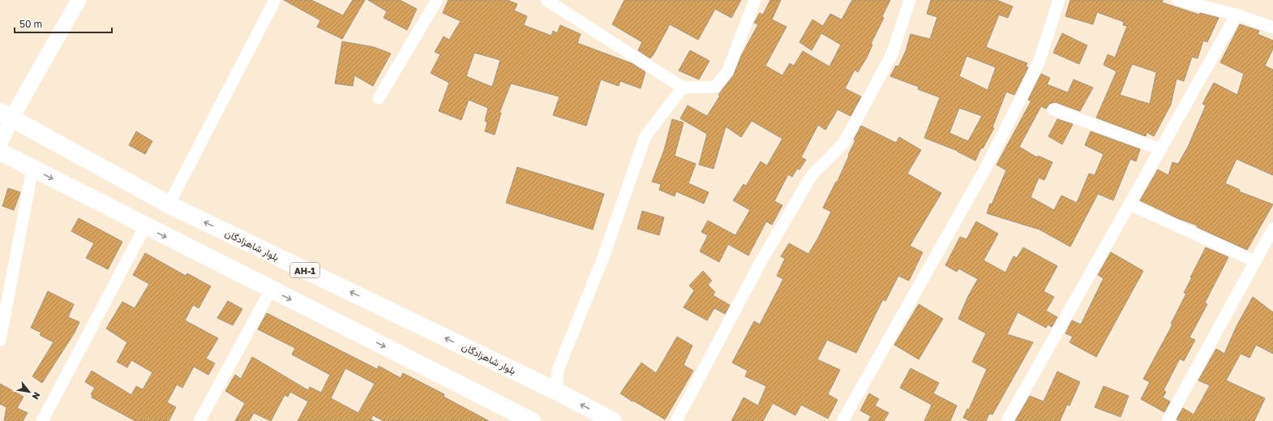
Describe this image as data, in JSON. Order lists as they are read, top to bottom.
{
  "streets": {
    "main road": ["بلوار شاهزادگان", "AH-1"]
  },
  "scale_bar": "50 m",
  "north": "bottom right"
}
